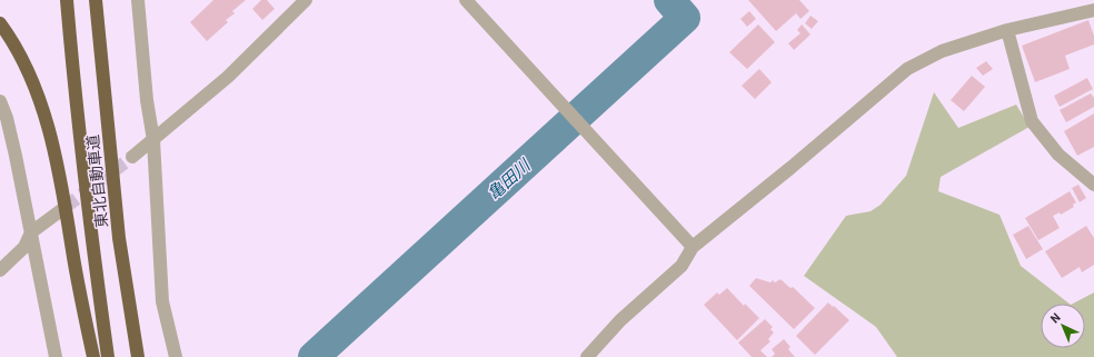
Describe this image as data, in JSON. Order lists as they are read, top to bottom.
{
  "streets": {
    "highway": ["東北自動車道"]
  },
  "water": ["亀田川"],
  "north": "top left"
}
